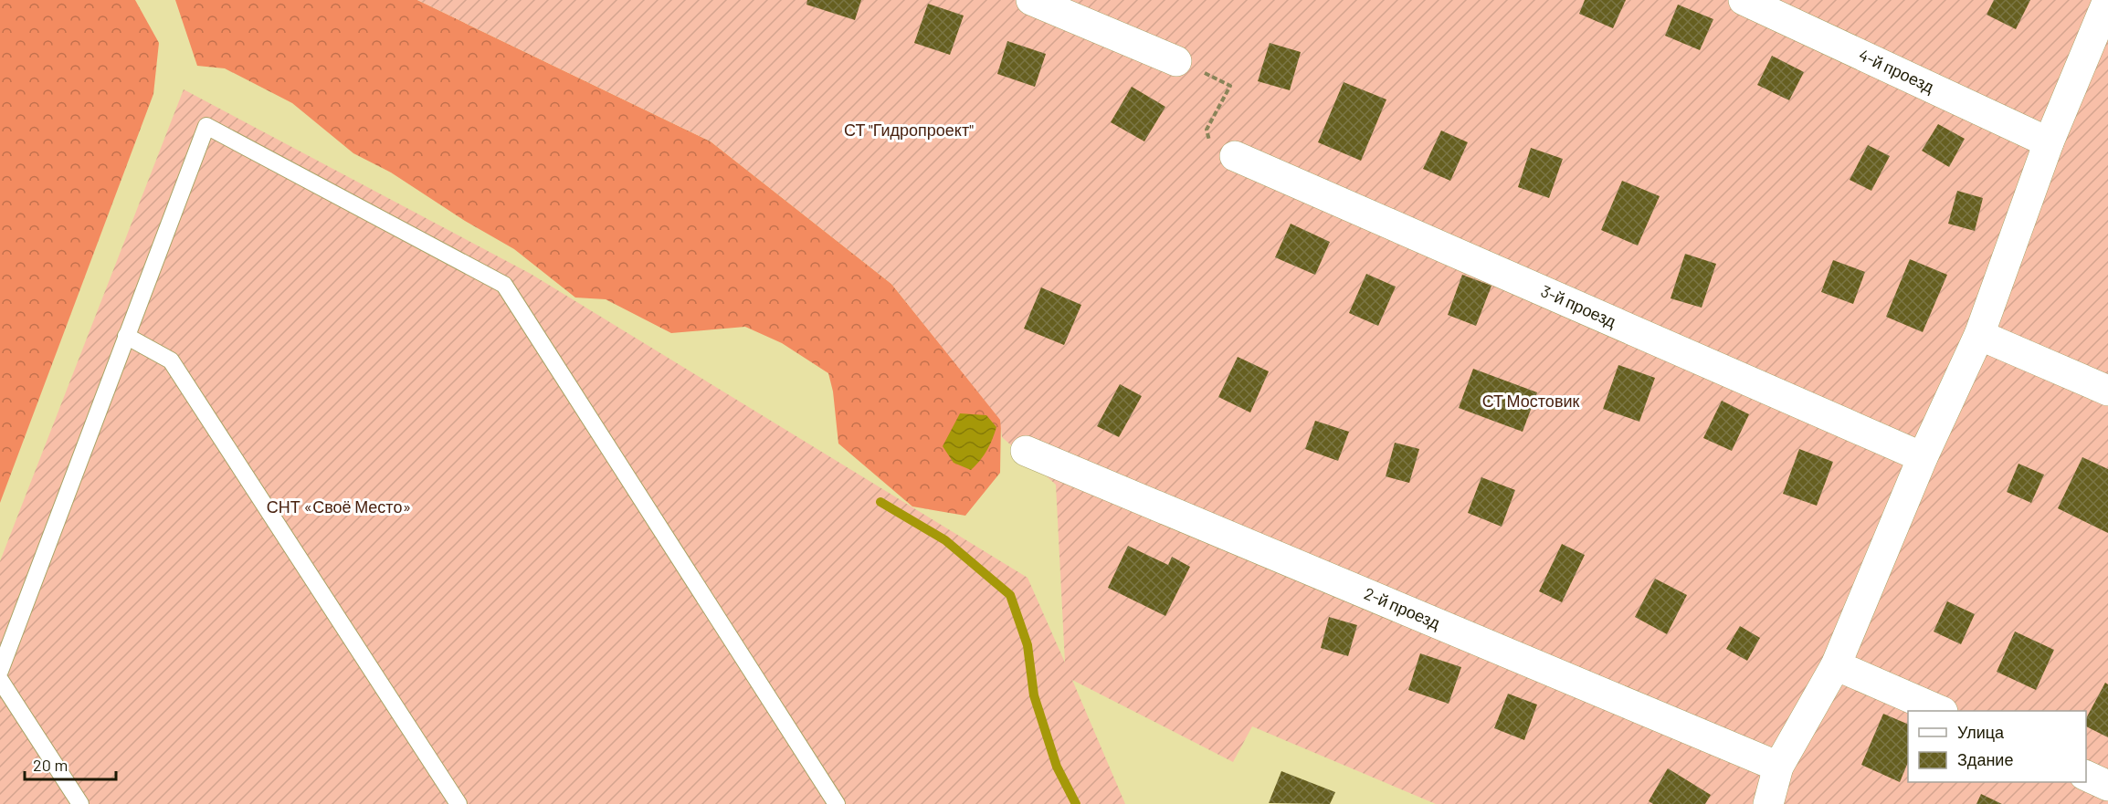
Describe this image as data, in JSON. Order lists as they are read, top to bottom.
{
  "streets": {
    "street": ["4-й проезд", "3-й проезд", "2-й проезд"]
  },
  "parks": ["СТ \"Гидропроект\"", "СТ Мостовик", "СНТ «Своё Место»"],
  "legend": ["Улица", "Здание"],
  "scale_bar": "20 m"
}
